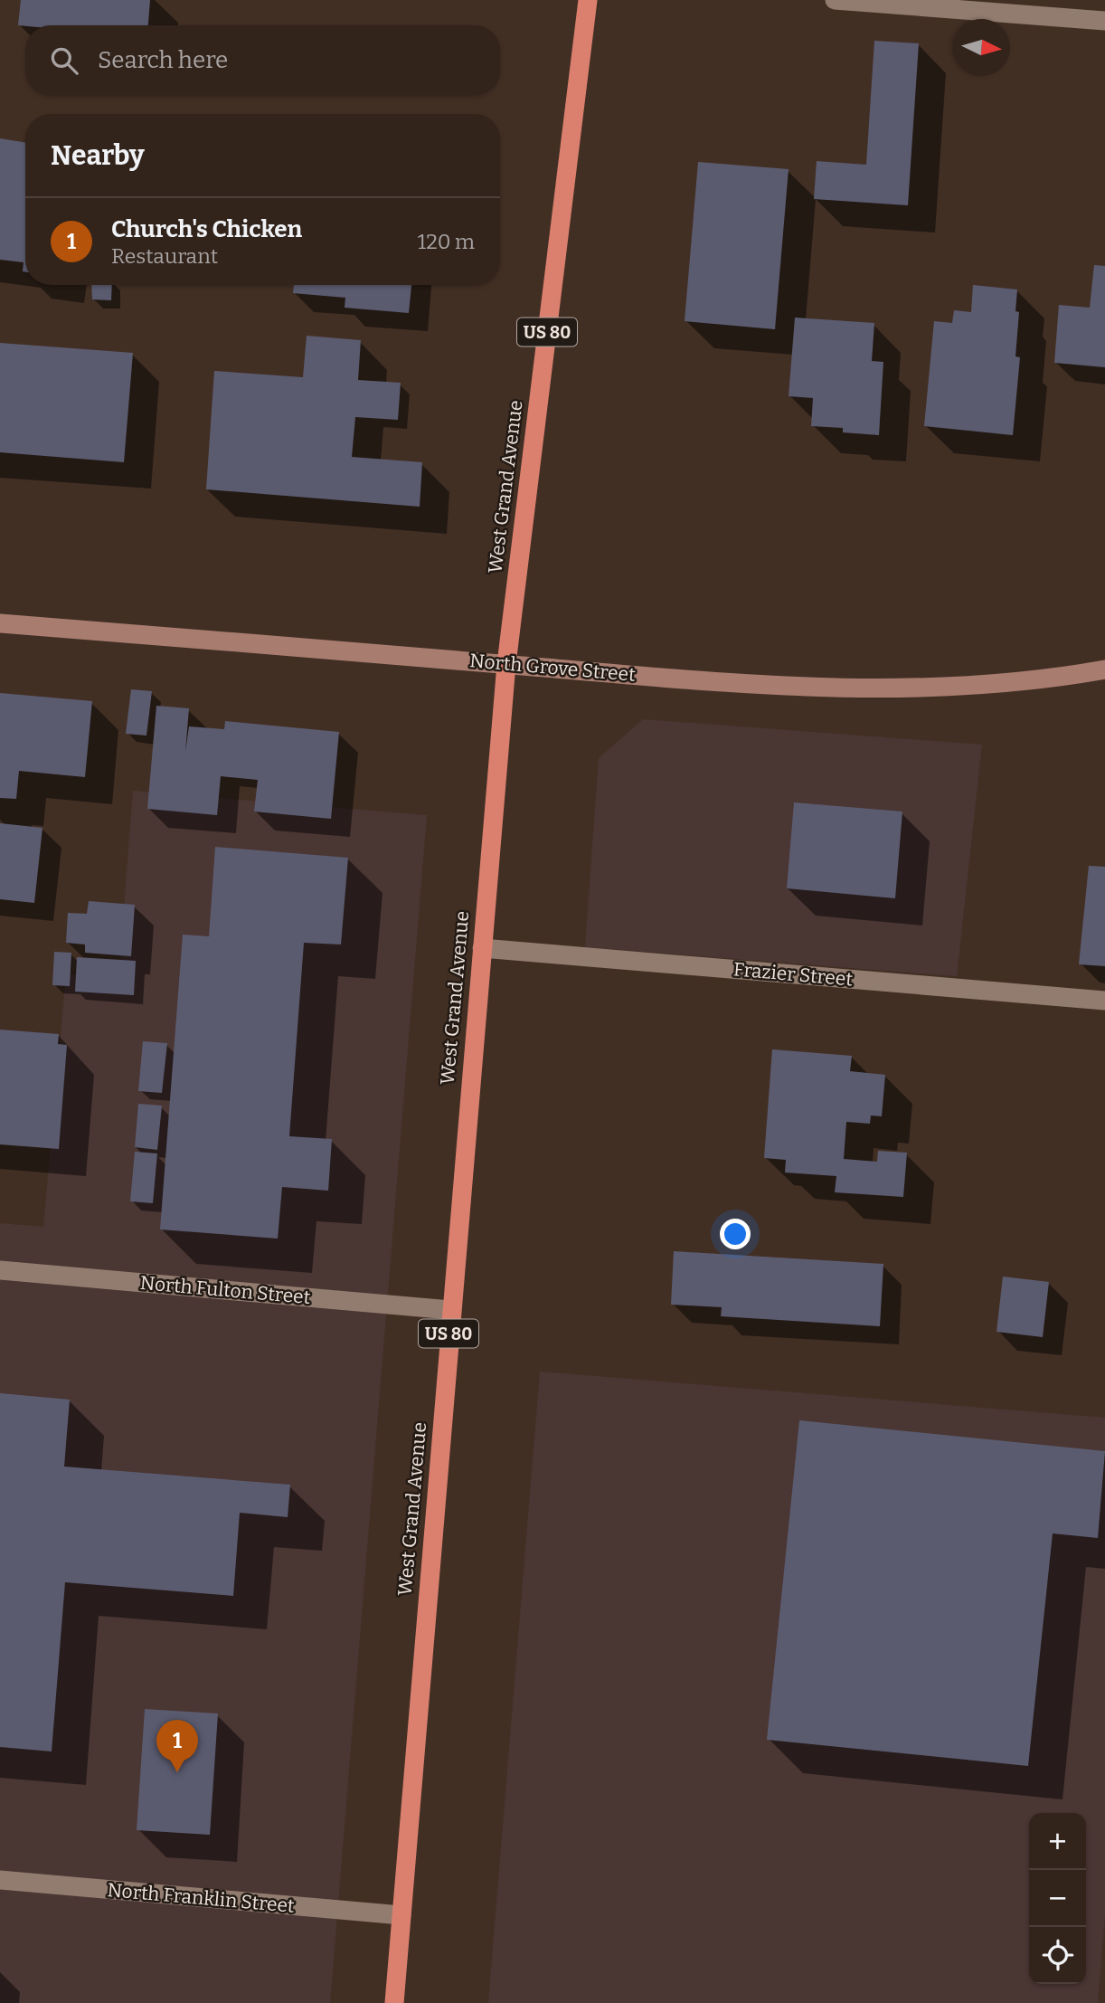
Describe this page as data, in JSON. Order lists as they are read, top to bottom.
{
  "streets": {
    "highway": ["US 80", "West Grand Avenue"],
    "main road": ["North Grove Street"],
    "street": ["Frazier Street", "North Fulton Street", "North Franklin Street"]
  },
  "crossings": [
    ["West Grand Avenue", "North Grove Street"],
    ["West Grand Avenue", "Frazier Street"],
    ["West Grand Avenue", "North Fulton Street"],
    ["West Grand Avenue", "North Franklin Street"]
  ],
  "north": "right",
  "page": {
    "search": "Search here",
    "heading": "Nearby",
    "list": [
      {
        "mark": "1",
        "name": "Church's Chicken",
        "note": "Restaurant",
        "value": "120 m"
      }
    ],
    "pins": "1",
    "map_buttons": ["+", "−"]
  }
}
